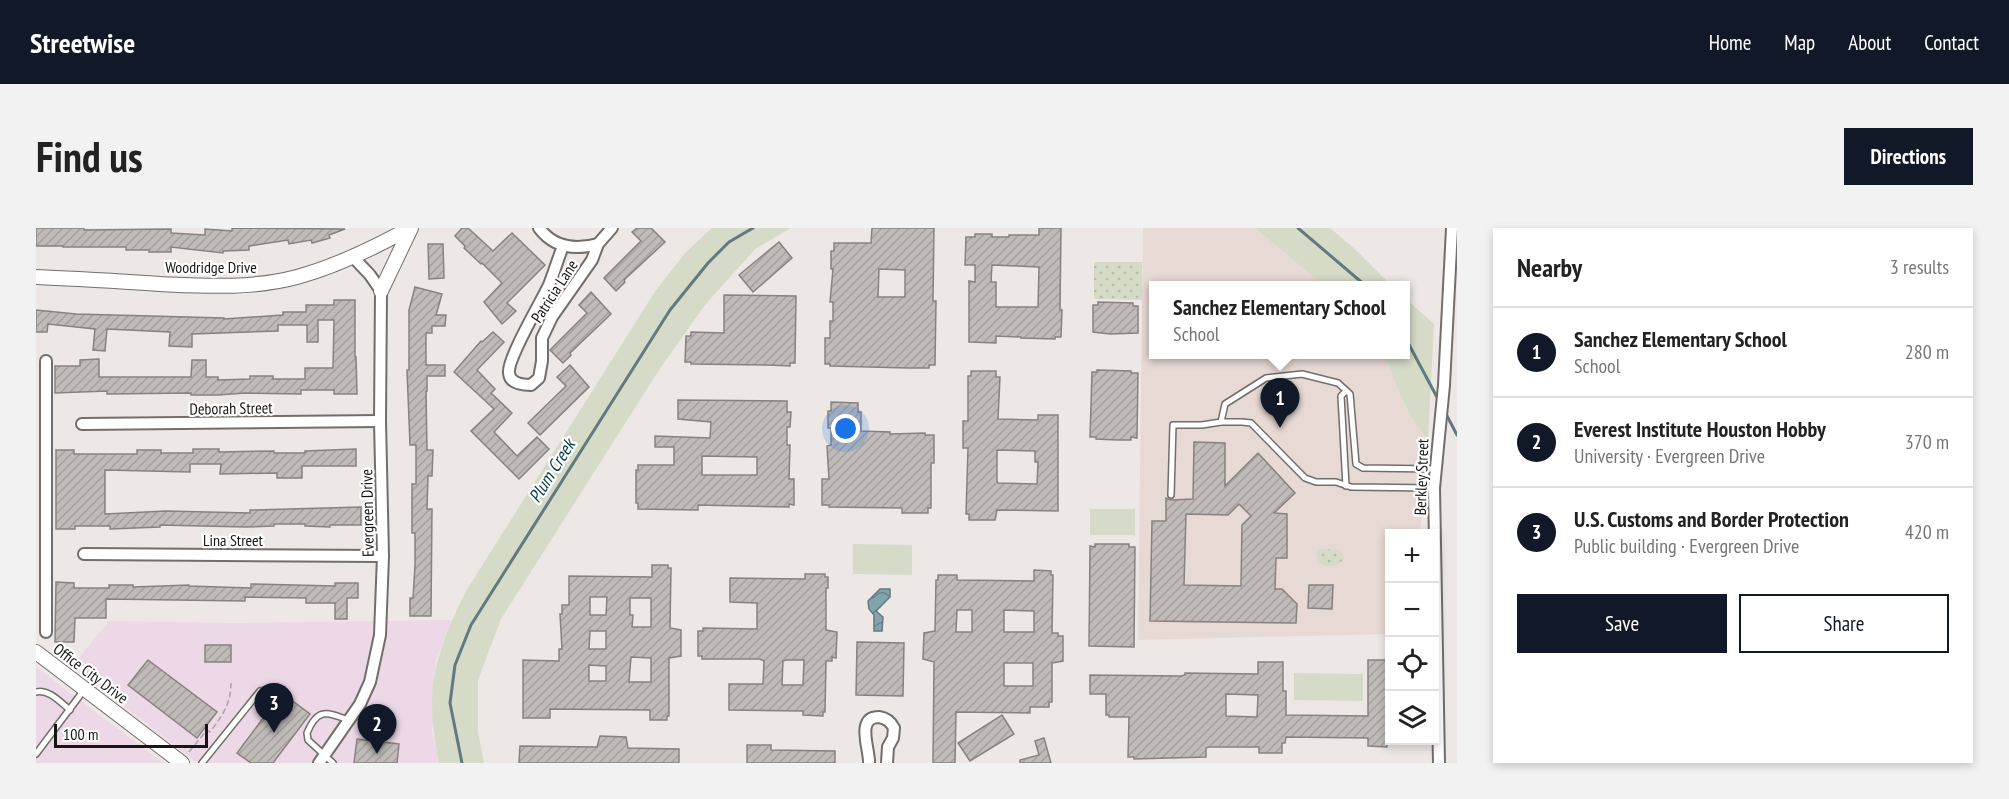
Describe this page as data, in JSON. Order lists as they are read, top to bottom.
{
  "streets": {
    "street": [
      "Woodridge Drive",
      "Patricia Lane",
      "Deborah Street",
      "Berkley Street",
      "Evergreen Drive",
      "Lina Street",
      "Office City Drive"
    ]
  },
  "crossings": [
    ["Deborah Street", "Evergreen Drive"],
    ["Evergreen Drive", "Lina Street"]
  ],
  "water": ["Plum Creek"],
  "scale_bar": "100 m",
  "page": {
    "header": "Streetwise",
    "nav": [
      "Home",
      "Map",
      "About",
      "Contact"
    ],
    "buttons": [
      "Directions",
      ["Save", "Share"]
    ],
    "title": "Find us",
    "heading": ["Nearby", "3 results"],
    "popup": ["Sanchez Elementary School", "School"],
    "list": [
      {
        "mark": "1",
        "name": "Sanchez Elementary School",
        "note": "School",
        "value": "280 m"
      },
      {
        "mark": "2",
        "name": "Everest Institute Houston Hobby",
        "note": "University · Evergreen Drive",
        "value": "370 m"
      },
      {
        "mark": "3",
        "name": "U.S. Customs and Border Protection",
        "note": "Public building · Evergreen Drive",
        "value": "420 m"
      }
    ],
    "pins": ["1", "3", "2"],
    "map_buttons": ["+", "−"],
    "scale": "100 m"
  }
}
